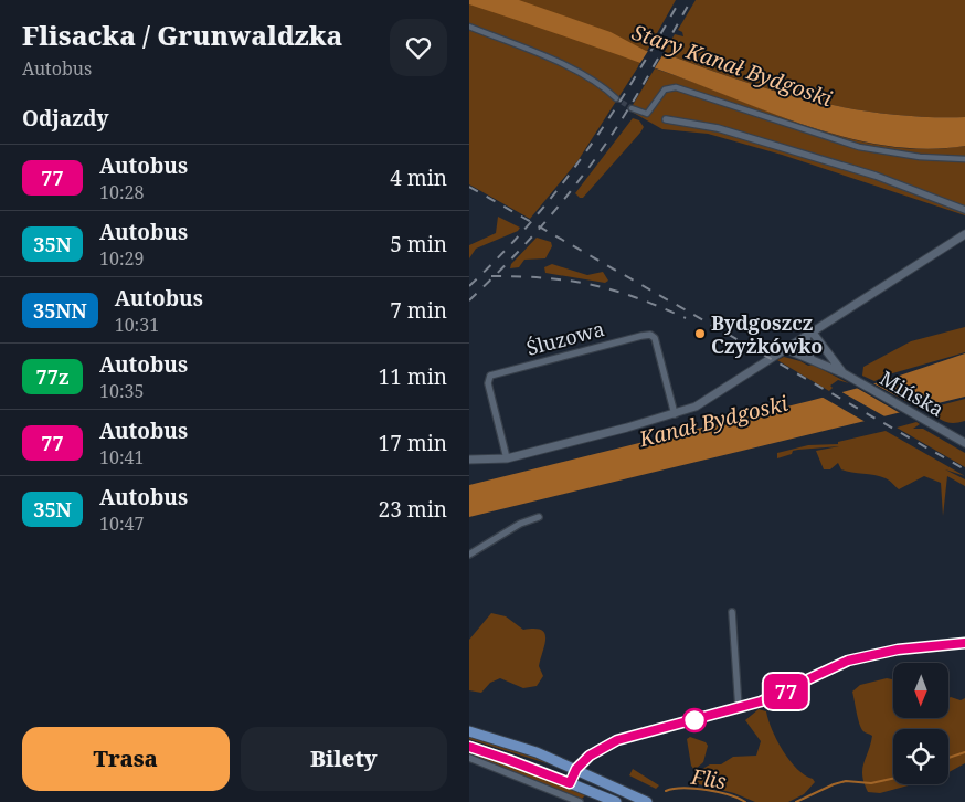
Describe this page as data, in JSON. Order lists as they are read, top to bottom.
{
  "streets": {
    "street": ["Śluzowa", "Mińska"]
  },
  "water": ["Stary Kanał Bydgoski", "Kanał Bydgoski", "Flis"],
  "places": ["Bydgoszcz Czyżkówko"],
  "lines": ["bus line 77"],
  "north": "bottom",
  "page": {
    "heading": [
      ["Flisacka / Grunwaldzka", "Autobus"],
      "Odjazdy"
    ],
    "on_map": "77",
    "list": [
      {
        "mark": "77",
        "name": "Autobus",
        "note": "10:28",
        "value": "4 min"
      },
      {
        "mark": "35N",
        "name": "Autobus",
        "note": "10:29",
        "value": "5 min"
      },
      {
        "mark": "35NN",
        "name": "Autobus",
        "note": "10:31",
        "value": "7 min"
      },
      {
        "mark": "77z",
        "name": "Autobus",
        "note": "10:35",
        "value": "11 min"
      },
      {
        "mark": "77",
        "name": "Autobus",
        "note": "10:41",
        "value": "17 min"
      },
      {
        "mark": "35N",
        "name": "Autobus",
        "note": "10:47",
        "value": "23 min"
      }
    ],
    "buttons": ["Trasa", "Bilety"]
  }
}
